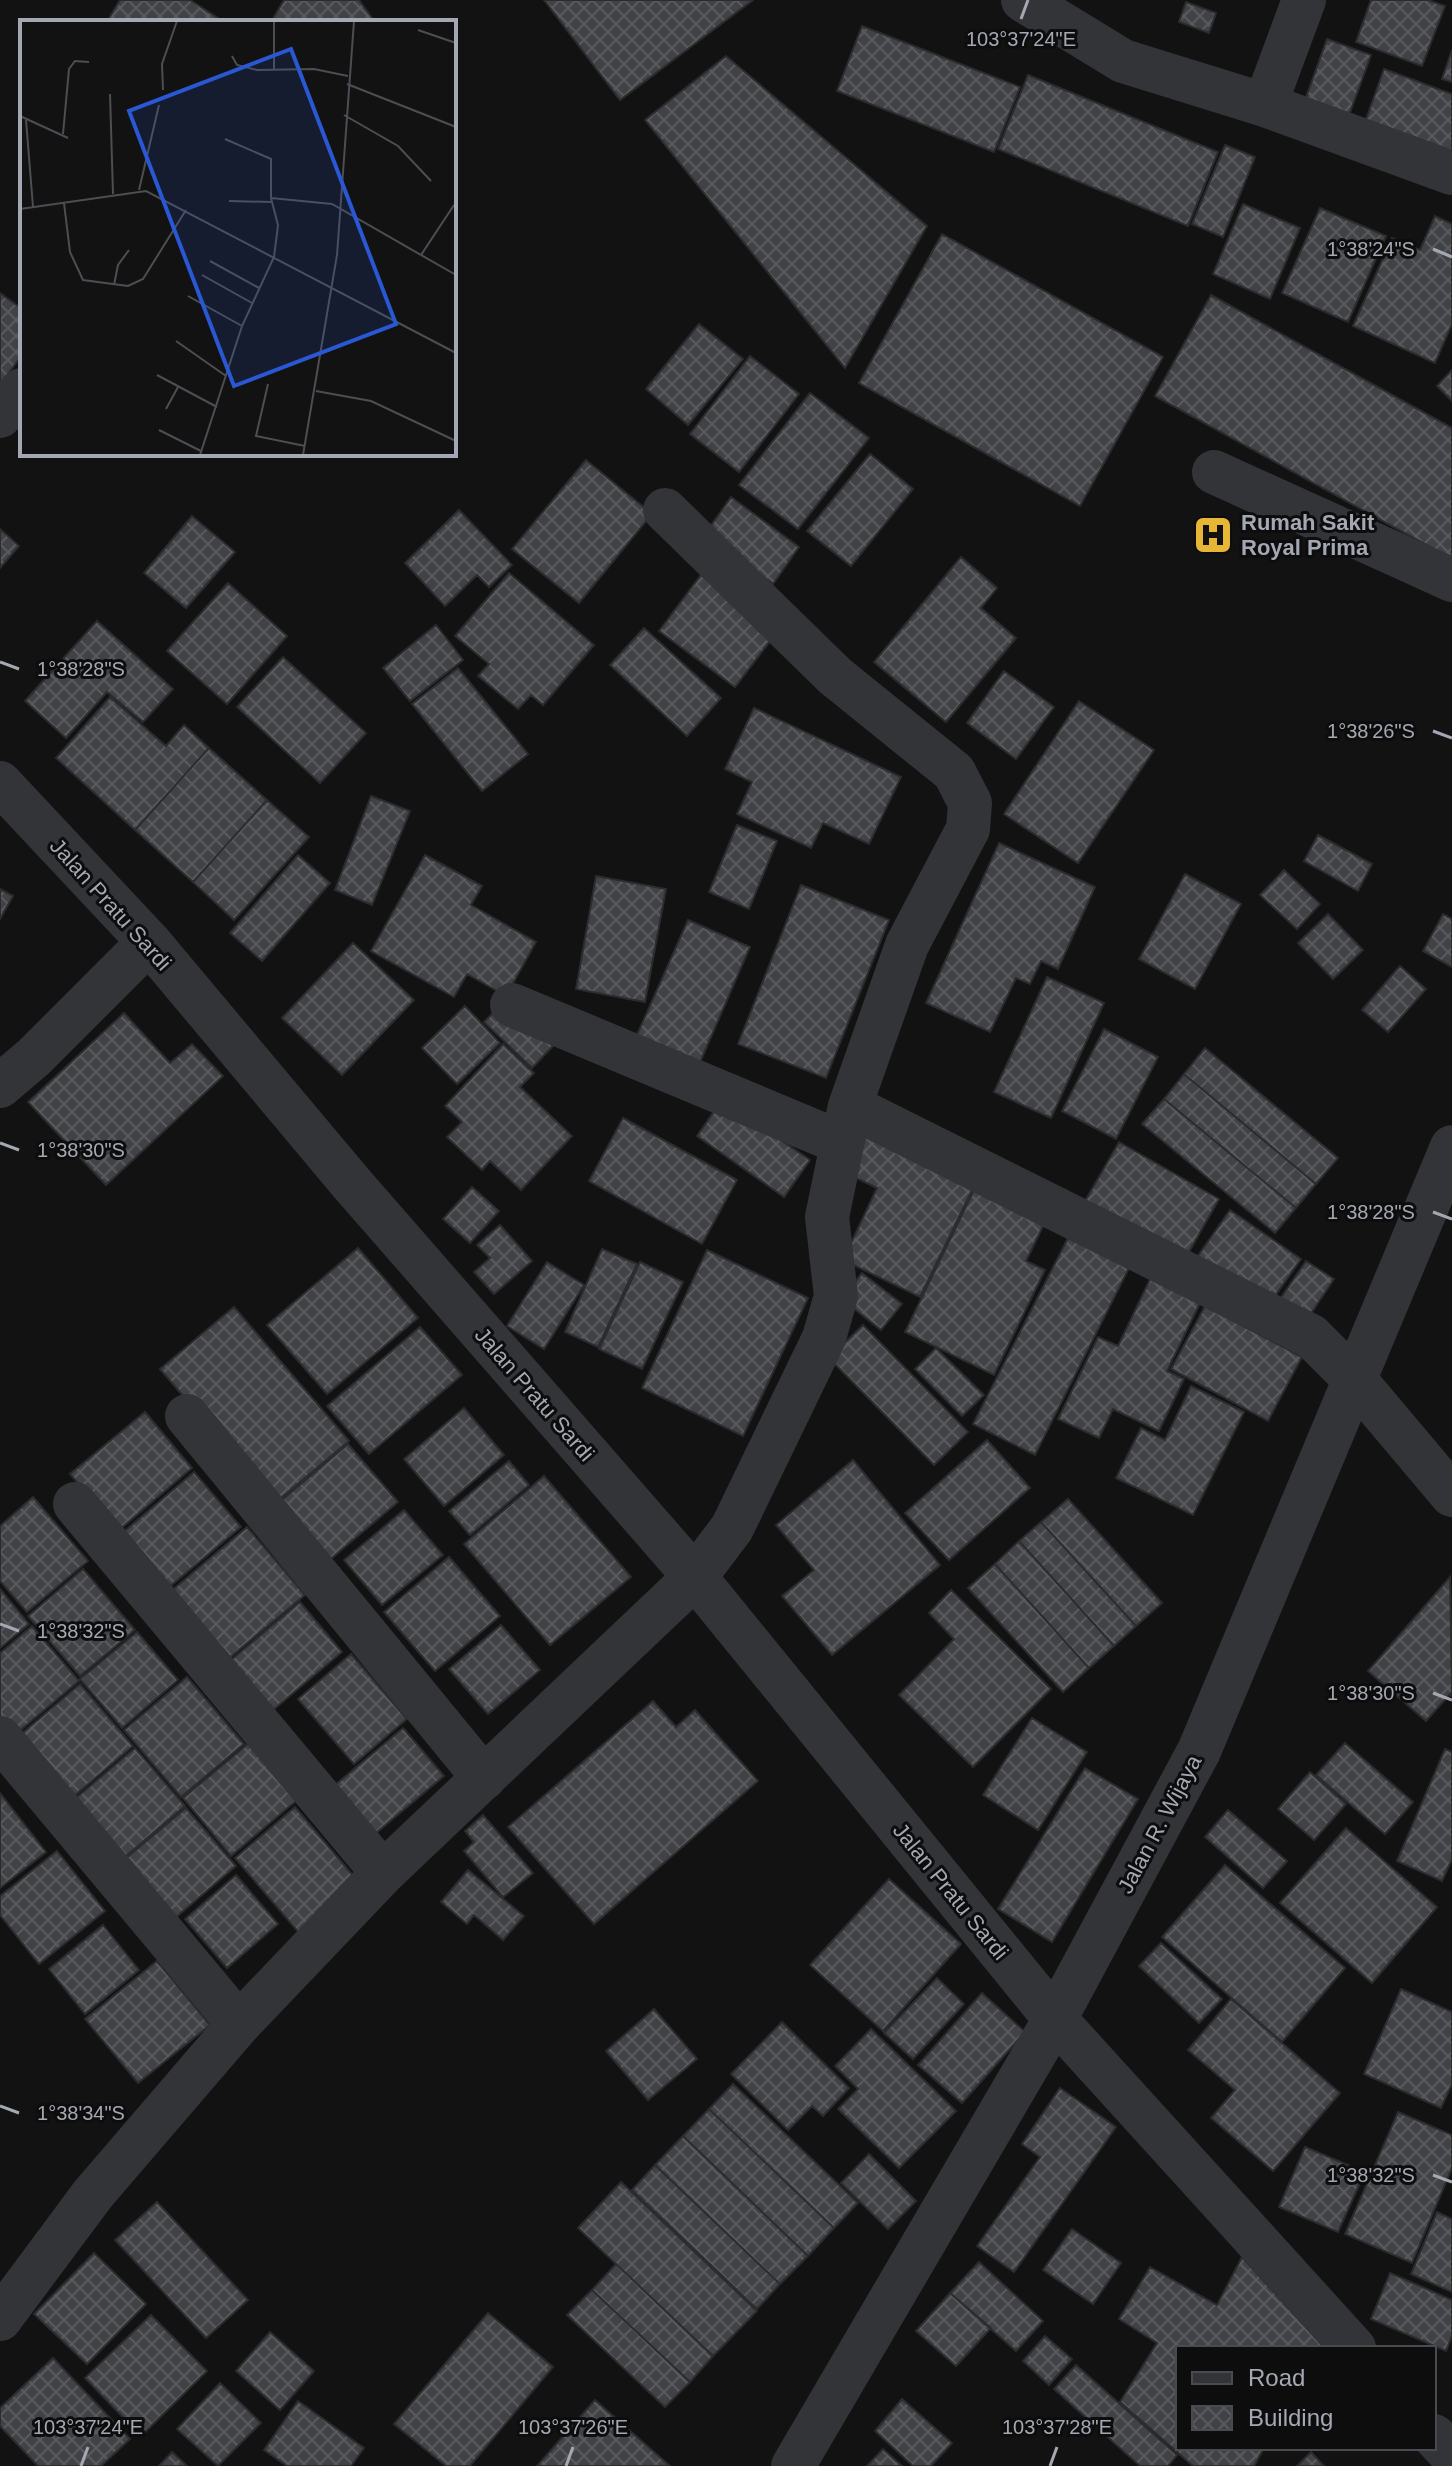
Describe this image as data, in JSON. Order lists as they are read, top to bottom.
{
  "streets": {
    "street": ["Jalan Pratu Sardi", "Jalan R. Wijaya"]
  },
  "crossings": [
    ["Jalan Pratu Sardi", "Jalan R. Wijaya"]
  ],
  "places": {
    "hospital": ["Rumah Sakit Royal Prima"]
  },
  "legend": ["Road", "Building"],
  "coordinates": [
    "103°37'24\"E",
    "1°38'24\"S",
    "1°38'28\"S",
    "1°38'26\"S",
    "1°38'30\"S",
    "1°38'32\"S",
    "1°38'34\"S",
    "103°37'26\"E",
    "103°37'28\"E"
  ]
}
